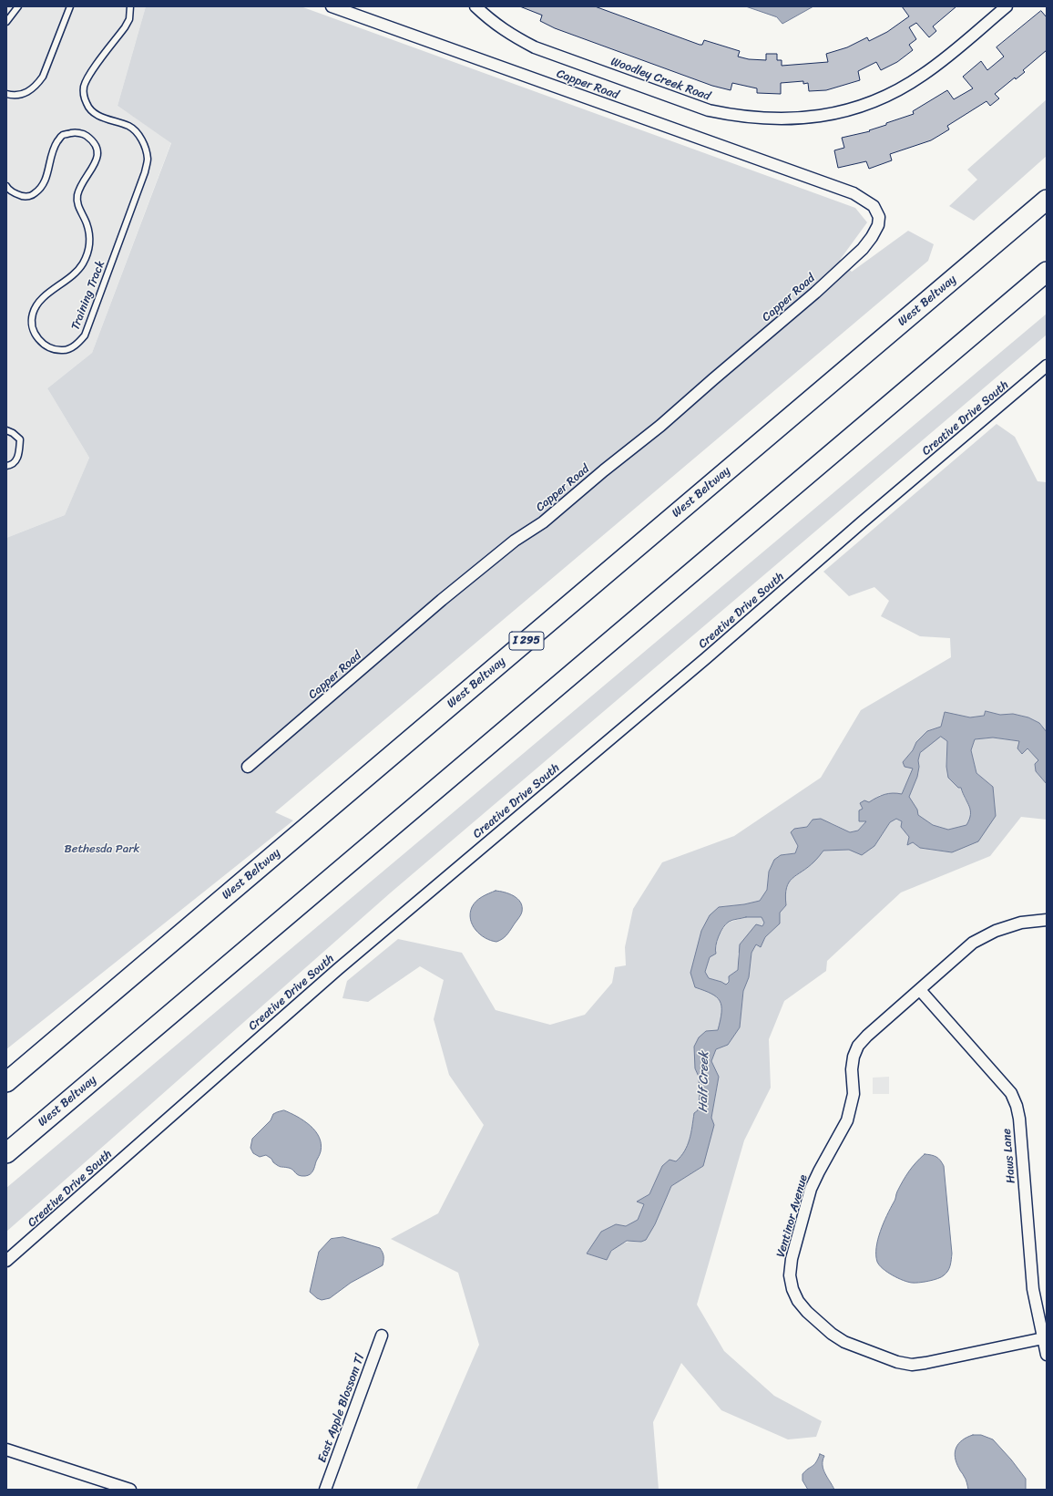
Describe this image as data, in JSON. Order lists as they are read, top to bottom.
{
  "streets": {
    "highway": ["West Beltway", "I 295"],
    "street": [
      "Woodley Creek Road",
      "Capper Road",
      "Creative Drive South",
      "Haws Lane",
      "Ventinor Avenue",
      "East Apple Blossom Tl"
    ],
    "lane": ["Training Track"]
  },
  "crossings": [
    ["Haws Lane", "Ventinor Avenue"]
  ],
  "water": ["Half Creek"],
  "parks": ["Bethesda Park"]
}
